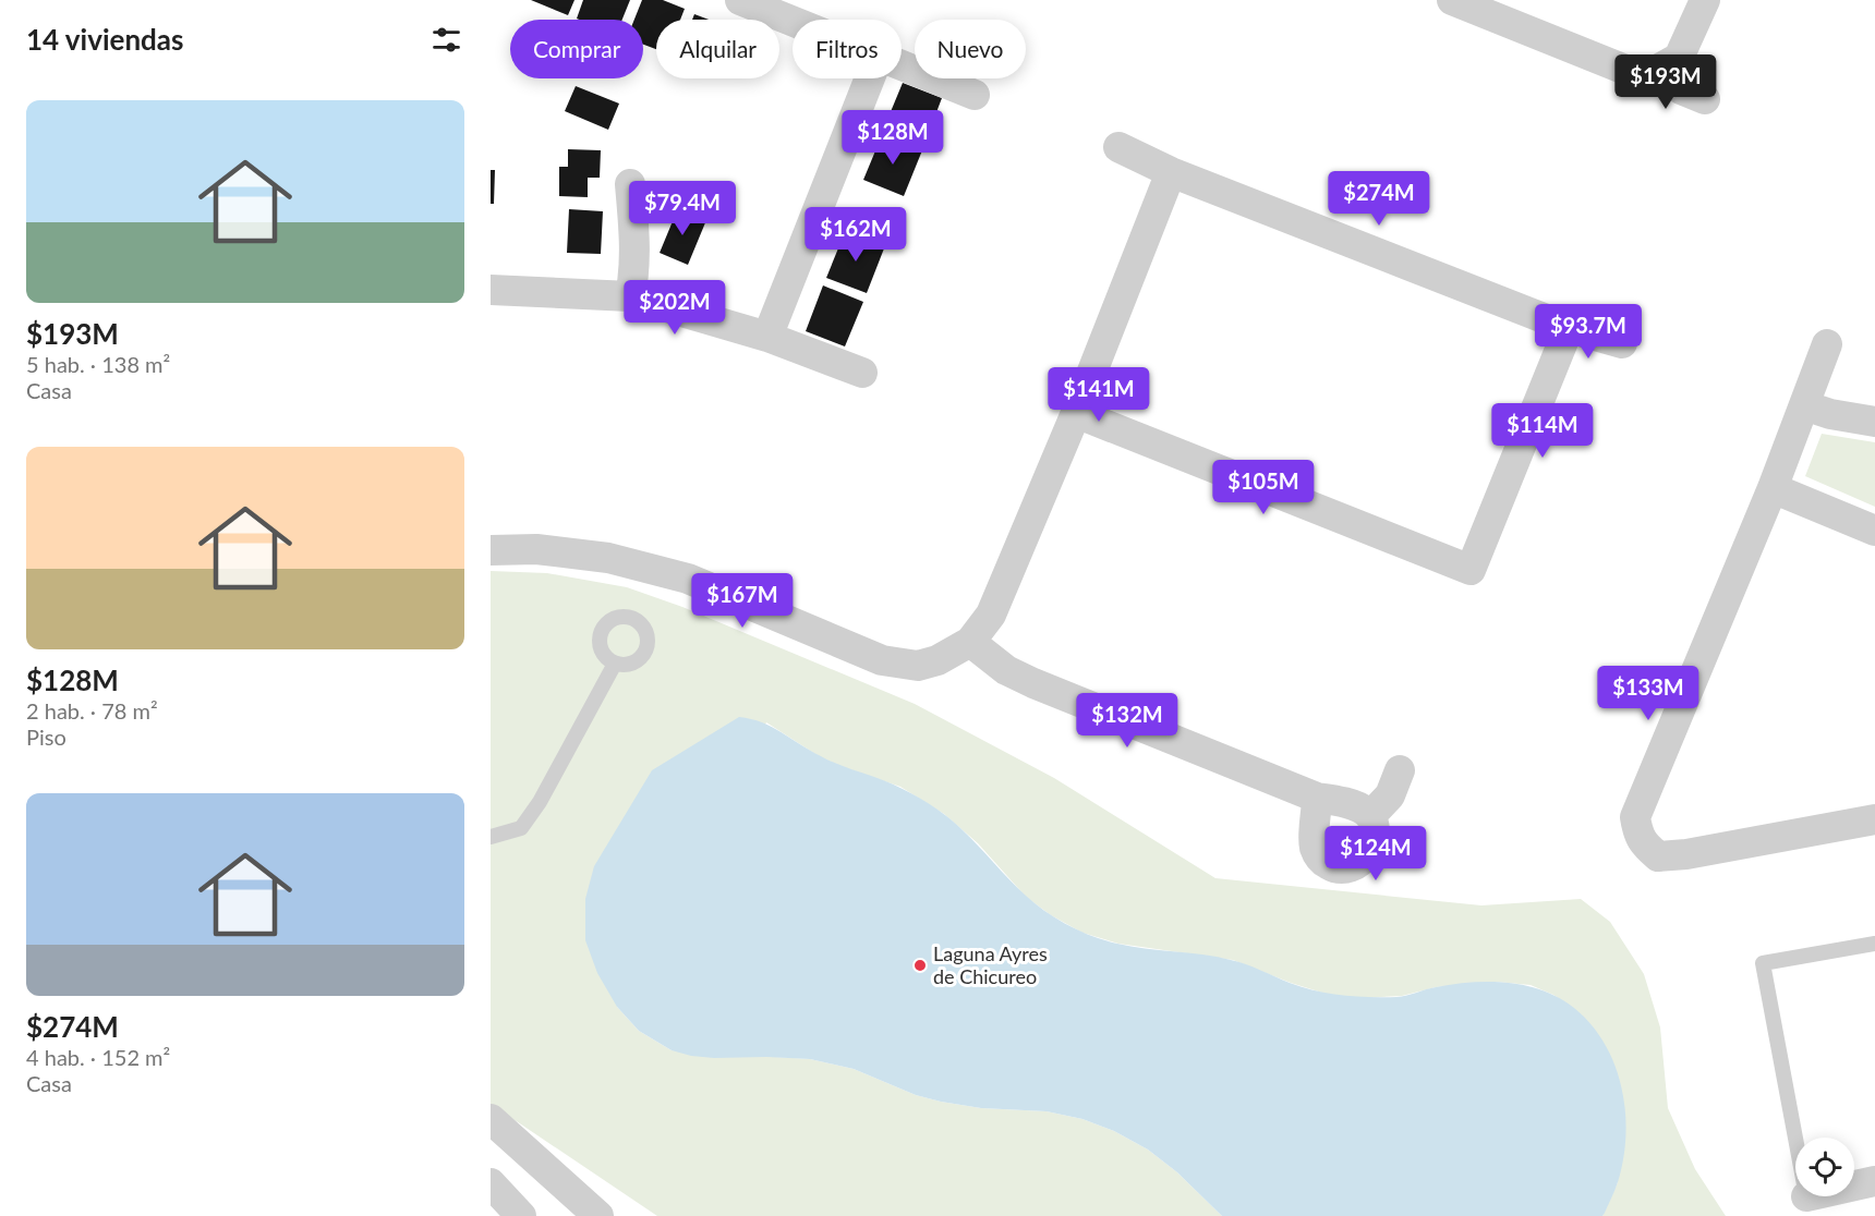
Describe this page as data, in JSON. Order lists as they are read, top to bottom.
{
  "places": ["Laguna Ayres de Chicureo"],
  "page": {
    "heading": "14 viviendas",
    "chip": [
      "Comprar",
      "Alquilar",
      "Filtros",
      "Nuevo"
    ],
    "price": [
      "$193M",
      "$128M",
      "$274M",
      "$79.4M",
      "$162M",
      "$202M",
      "$93.7M",
      "$141M",
      "$114M",
      "$105M",
      "$167M",
      "$133M",
      "$132M",
      "$124M"
    ],
    "list": [
      {
        "name": "$193M",
        "note": "5 hab. · 138 m² · Casa"
      },
      {
        "name": "$128M",
        "note": "2 hab. · 78 m² · Piso"
      },
      {
        "name": "$274M",
        "note": "4 hab. · 152 m² · Casa"
      }
    ]
  }
}
